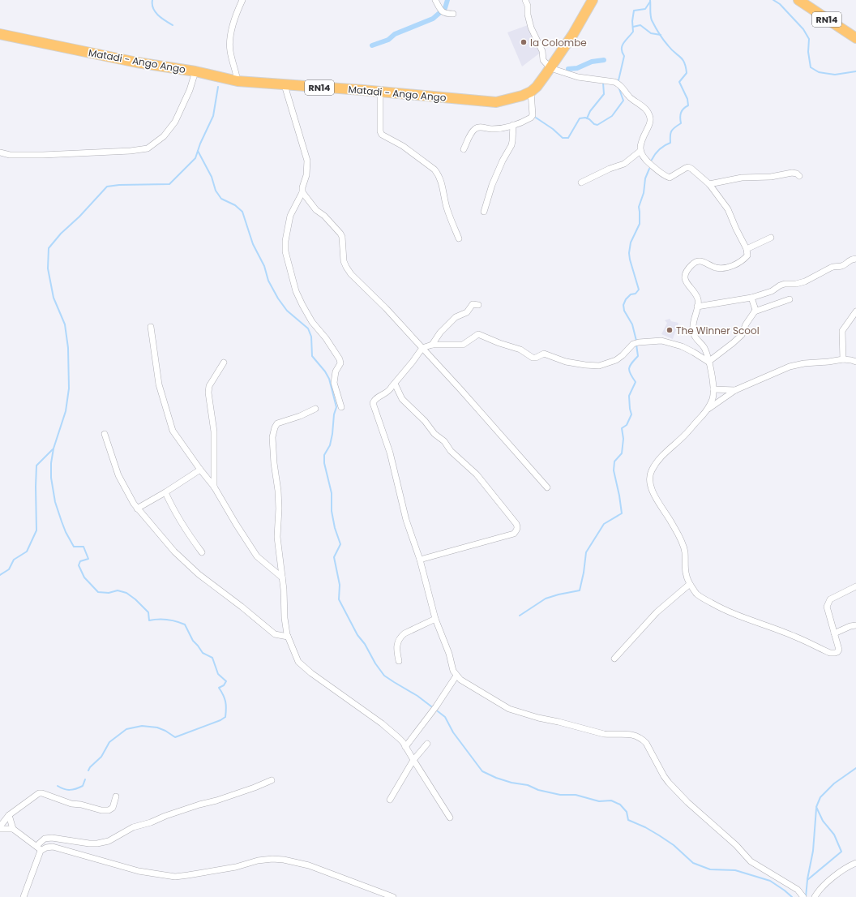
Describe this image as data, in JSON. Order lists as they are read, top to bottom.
{
  "streets": {
    "highway": ["RN14", "Matadi - Ango Ango"]
  },
  "places": ["la Colombe", "The Winner Scool"]
}
